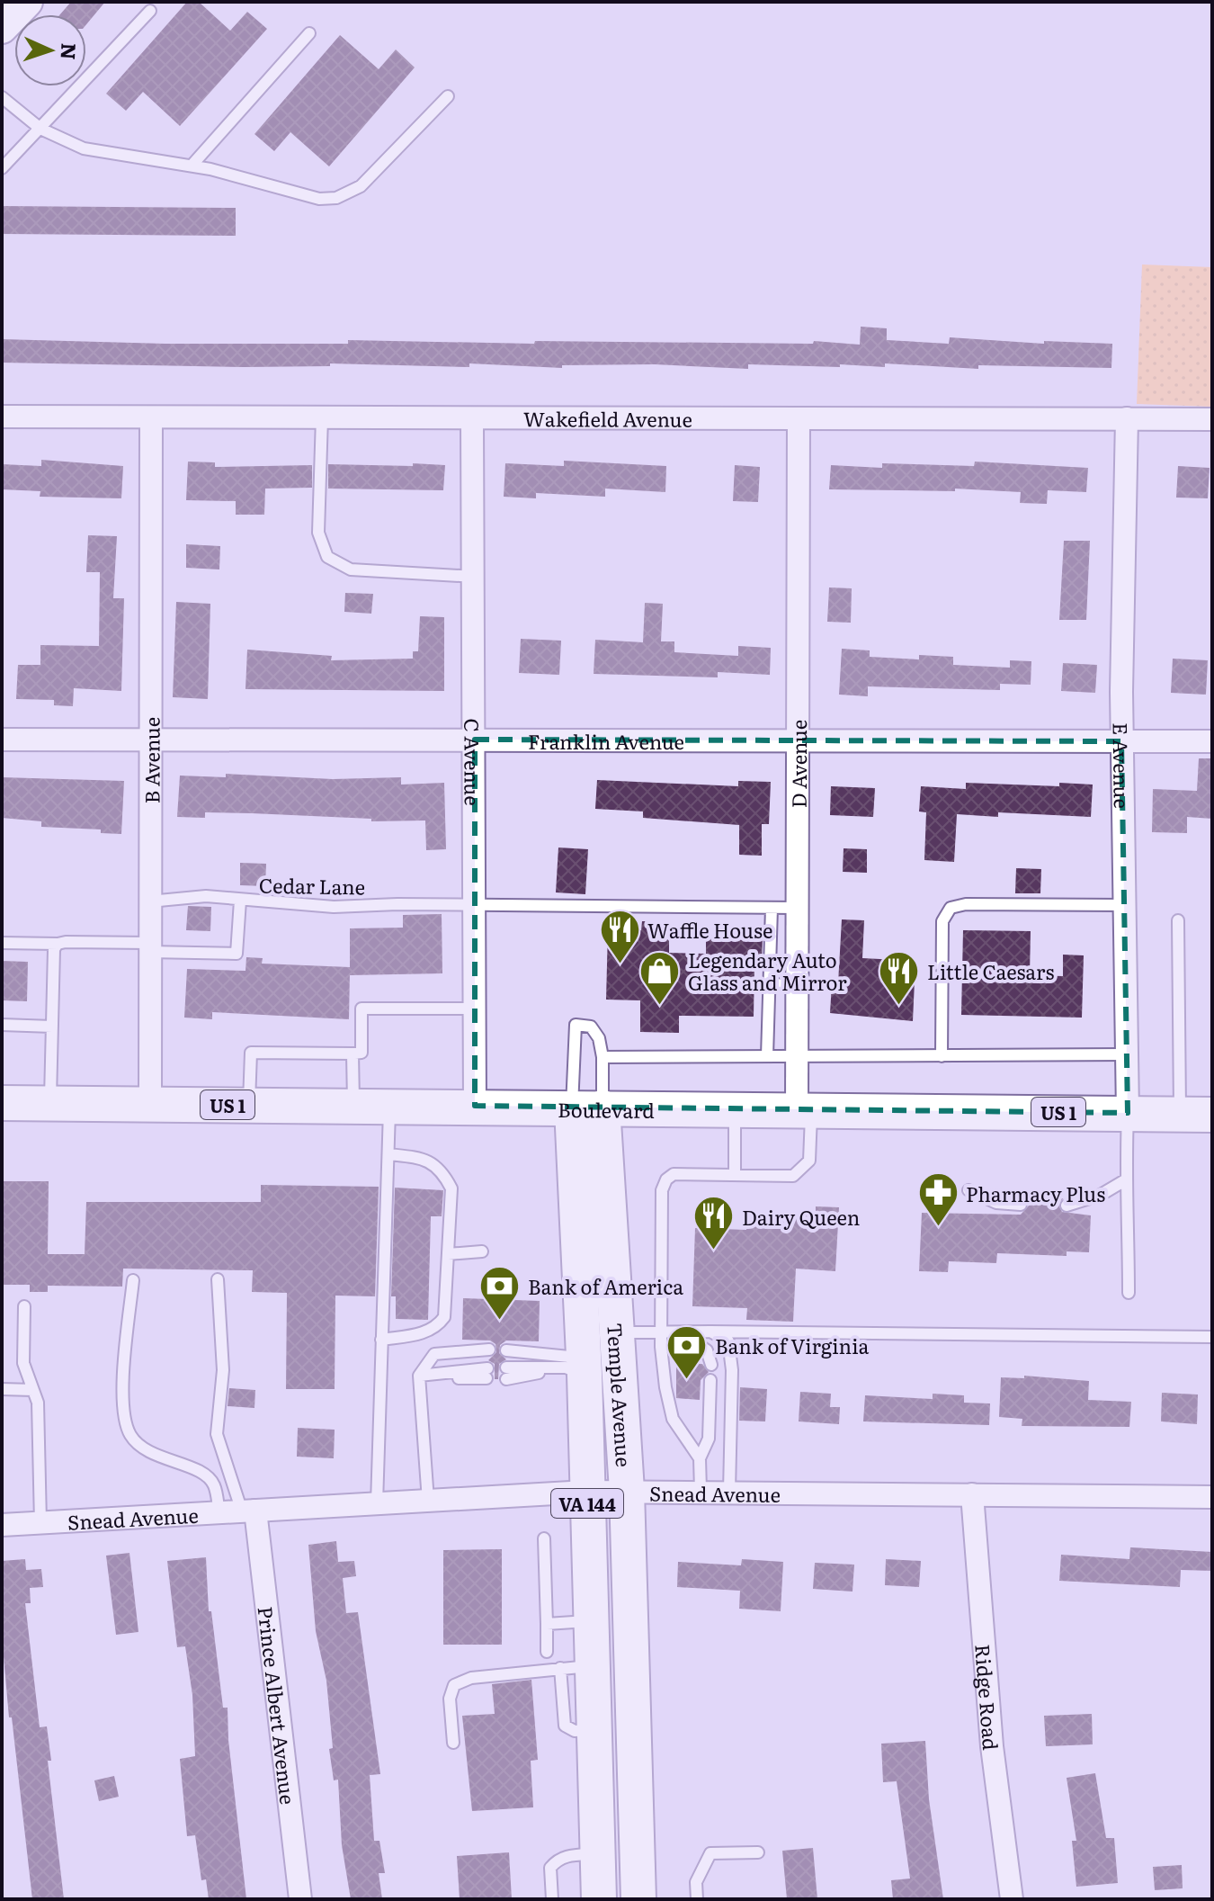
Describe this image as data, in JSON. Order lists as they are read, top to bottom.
{
  "streets": {
    "main road": [
      "US 1",
      "Boulevard",
      "Temple Avenue",
      "VA 144"
    ],
    "street": [
      "Wakefield Avenue",
      "Franklin Avenue",
      "B Avenue",
      "C Avenue",
      "D Avenue",
      "E Avenue",
      "Snead Avenue",
      "Ridge Road",
      "Prince Albert Avenue"
    ],
    "lane": ["Cedar Lane"]
  },
  "crossings": [
    ["Wakefield Avenue", "B Avenue"],
    ["Wakefield Avenue", "C Avenue"],
    ["Wakefield Avenue", "D Avenue"],
    ["Wakefield Avenue", "E Avenue"],
    ["Franklin Avenue", "B Avenue"],
    ["Franklin Avenue", "C Avenue"],
    ["Franklin Avenue", "D Avenue"],
    ["Franklin Avenue", "E Avenue"],
    ["B Avenue", "Cedar Lane"],
    ["B Avenue", "Boulevard"],
    ["C Avenue", "Cedar Lane"],
    ["C Avenue", "Boulevard"],
    ["D Avenue", "Cedar Lane"],
    ["D Avenue", "Boulevard"],
    ["E Avenue", "Boulevard"],
    ["Boulevard", "Temple Avenue"],
    ["Temple Avenue", "Snead Avenue"],
    ["Snead Avenue", "Ridge Road"],
    ["Snead Avenue", "Prince Albert Avenue"]
  ],
  "places": {
    "restaurant": ["Waffle House", "Little Caesars", "Dairy Queen"],
    "shop": ["Legendary Auto Glass and Mirror"],
    "pharmacy": ["Pharmacy Plus"],
    "bank": ["Bank of America", "Bank of Virginia"]
  },
  "north": "right"
}
